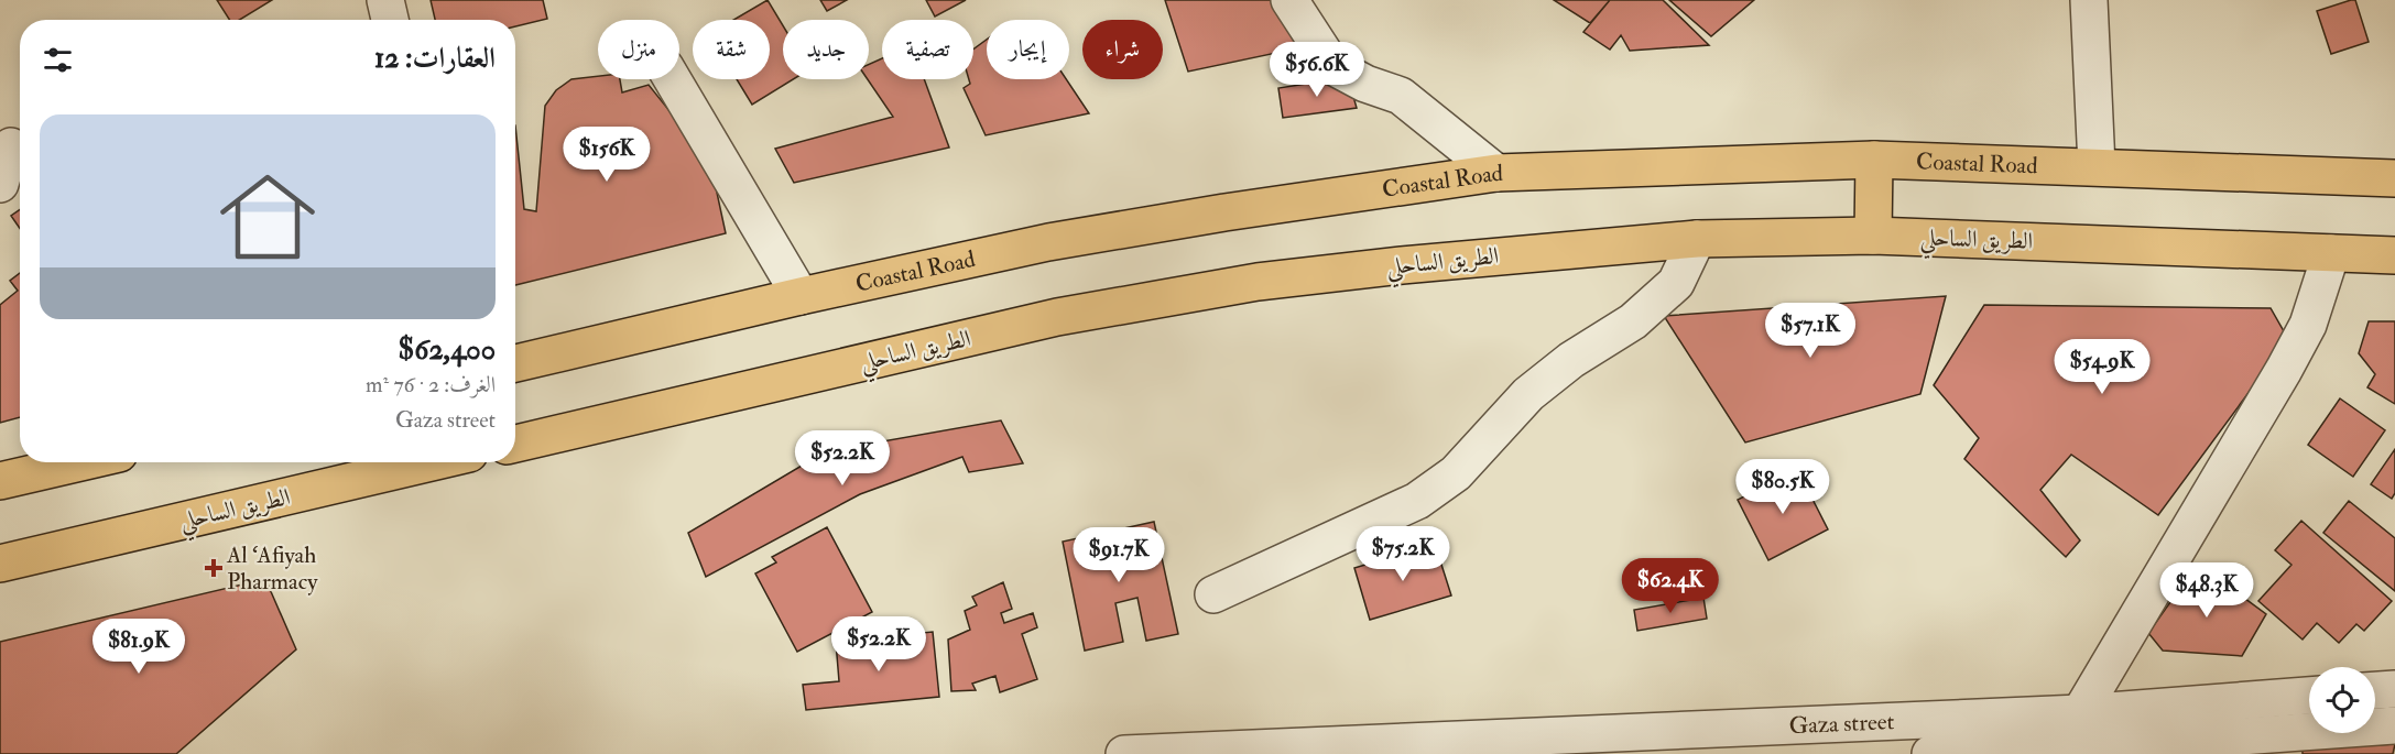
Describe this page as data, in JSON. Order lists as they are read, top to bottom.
{
  "streets": {
    "highway": ["Coastal Road", "الطريق الساحلي"],
    "street": ["Gaza street"]
  },
  "places": {
    "health": ["Al ‘Afiyah Pharmacy"]
  },
  "page": {
    "chip": [
      "شراء",
      "إيجار",
      "تصفية",
      "جديد",
      "شقة",
      "منزل"
    ],
    "heading": "العقارات: 12",
    "price": [
      "$56.6K",
      "$156K",
      "$57.1K",
      "$54.9K",
      "$52.2K",
      "$80.5K",
      "$75.2K",
      "$91.7K",
      "$62.4K",
      "$48.3K",
      "$52.2K",
      "$81.9K"
    ],
    "list": [
      {
        "name": "$62,400",
        "note": "الغرف: 2 · 76 m² · Gaza street"
      }
    ]
  }
}
